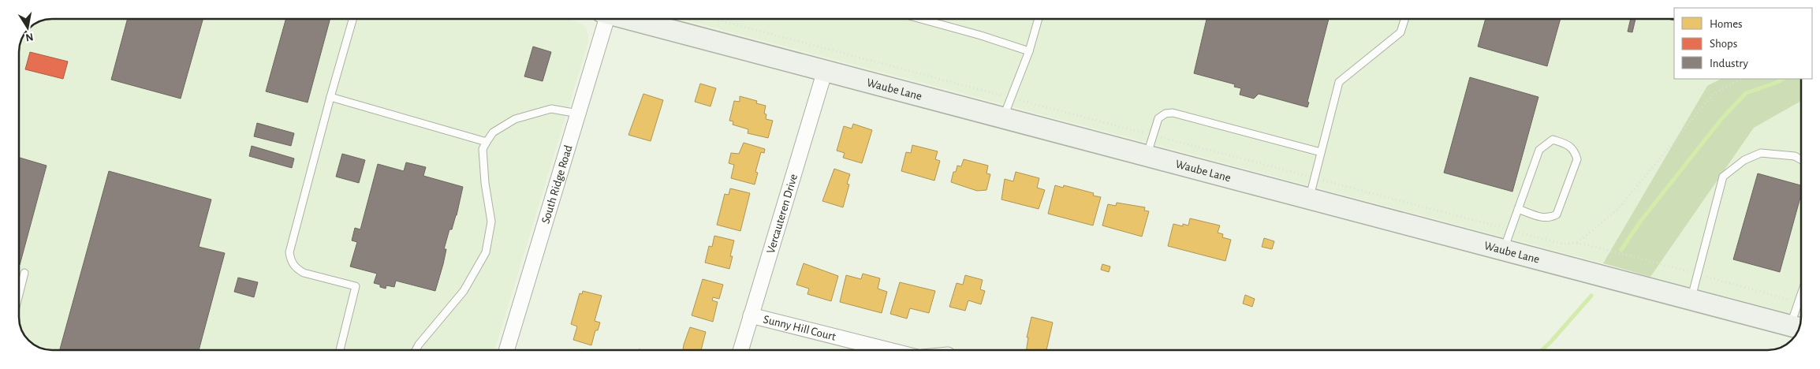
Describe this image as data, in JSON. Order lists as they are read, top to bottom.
{
  "streets": {
    "main road": ["Waube Lane"],
    "street": ["South Ridge Road", "Vercauteren Drive", "Sunny Hill Court"]
  },
  "crossings": [
    ["Waube Lane", "Vercauteren Drive"],
    ["Vercauteren Drive", "Sunny Hill Court"]
  ],
  "legend": ["Homes", "Shops", "Industry"],
  "north": "bottom"
}
